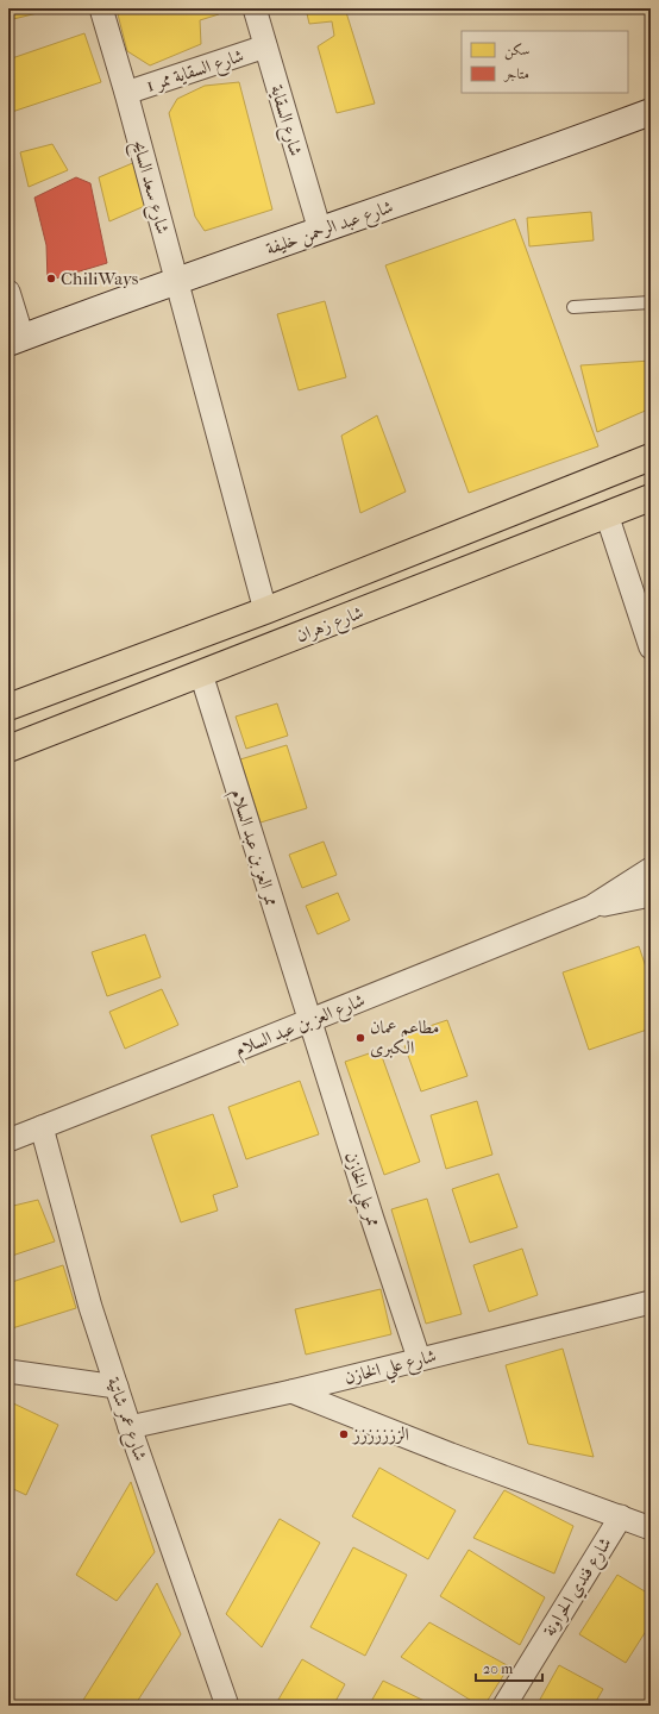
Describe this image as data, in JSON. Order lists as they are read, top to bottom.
{
  "streets": {
    "main road": ["شارع زهران"],
    "street": [
      "شارع السقاية ممر 1",
      "شارع السقاية",
      "شارع سعد السايح",
      "شارع عبد الرحمن خليفة",
      "ممر العز بن عبد السلام",
      "شارع العز بن عبد السلام",
      "ممر علي الخازن",
      "شارع علي الخازن",
      "شارع عمر شاتية",
      "شارع فندي الحراونة"
    ]
  },
  "crossings": [
    ["شارع السقاية ممر 1", "شارع السقاية"],
    ["شارع السقاية ممر 1", "شارع سعد السايح"],
    ["شارع السقاية", "شارع عبد الرحمن خليفة"],
    ["شارع سعد السايح", "شارع عبد الرحمن خليفة"],
    ["شارع سعد السايح", "شارع زهران"],
    ["شارع زهران", "ممر العز بن عبد السلام"],
    ["ممر العز بن عبد السلام", "شارع العز بن عبد السلام"],
    ["ممر العز بن عبد السلام", "ممر علي الخازن"],
    ["شارع العز بن عبد السلام", "ممر علي الخازن"],
    ["شارع العز بن عبد السلام", "شارع عمر شاتية"],
    ["ممر علي الخازن", "شارع علي الخازن"],
    ["شارع علي الخازن", "شارع عمر شاتية"]
  ],
  "places": ["ChiliWays", "مطاعم عمان الكبرى", "الززززززز"],
  "legend": ["سكن", "متاجر"],
  "scale_bar": "20 m"
}
